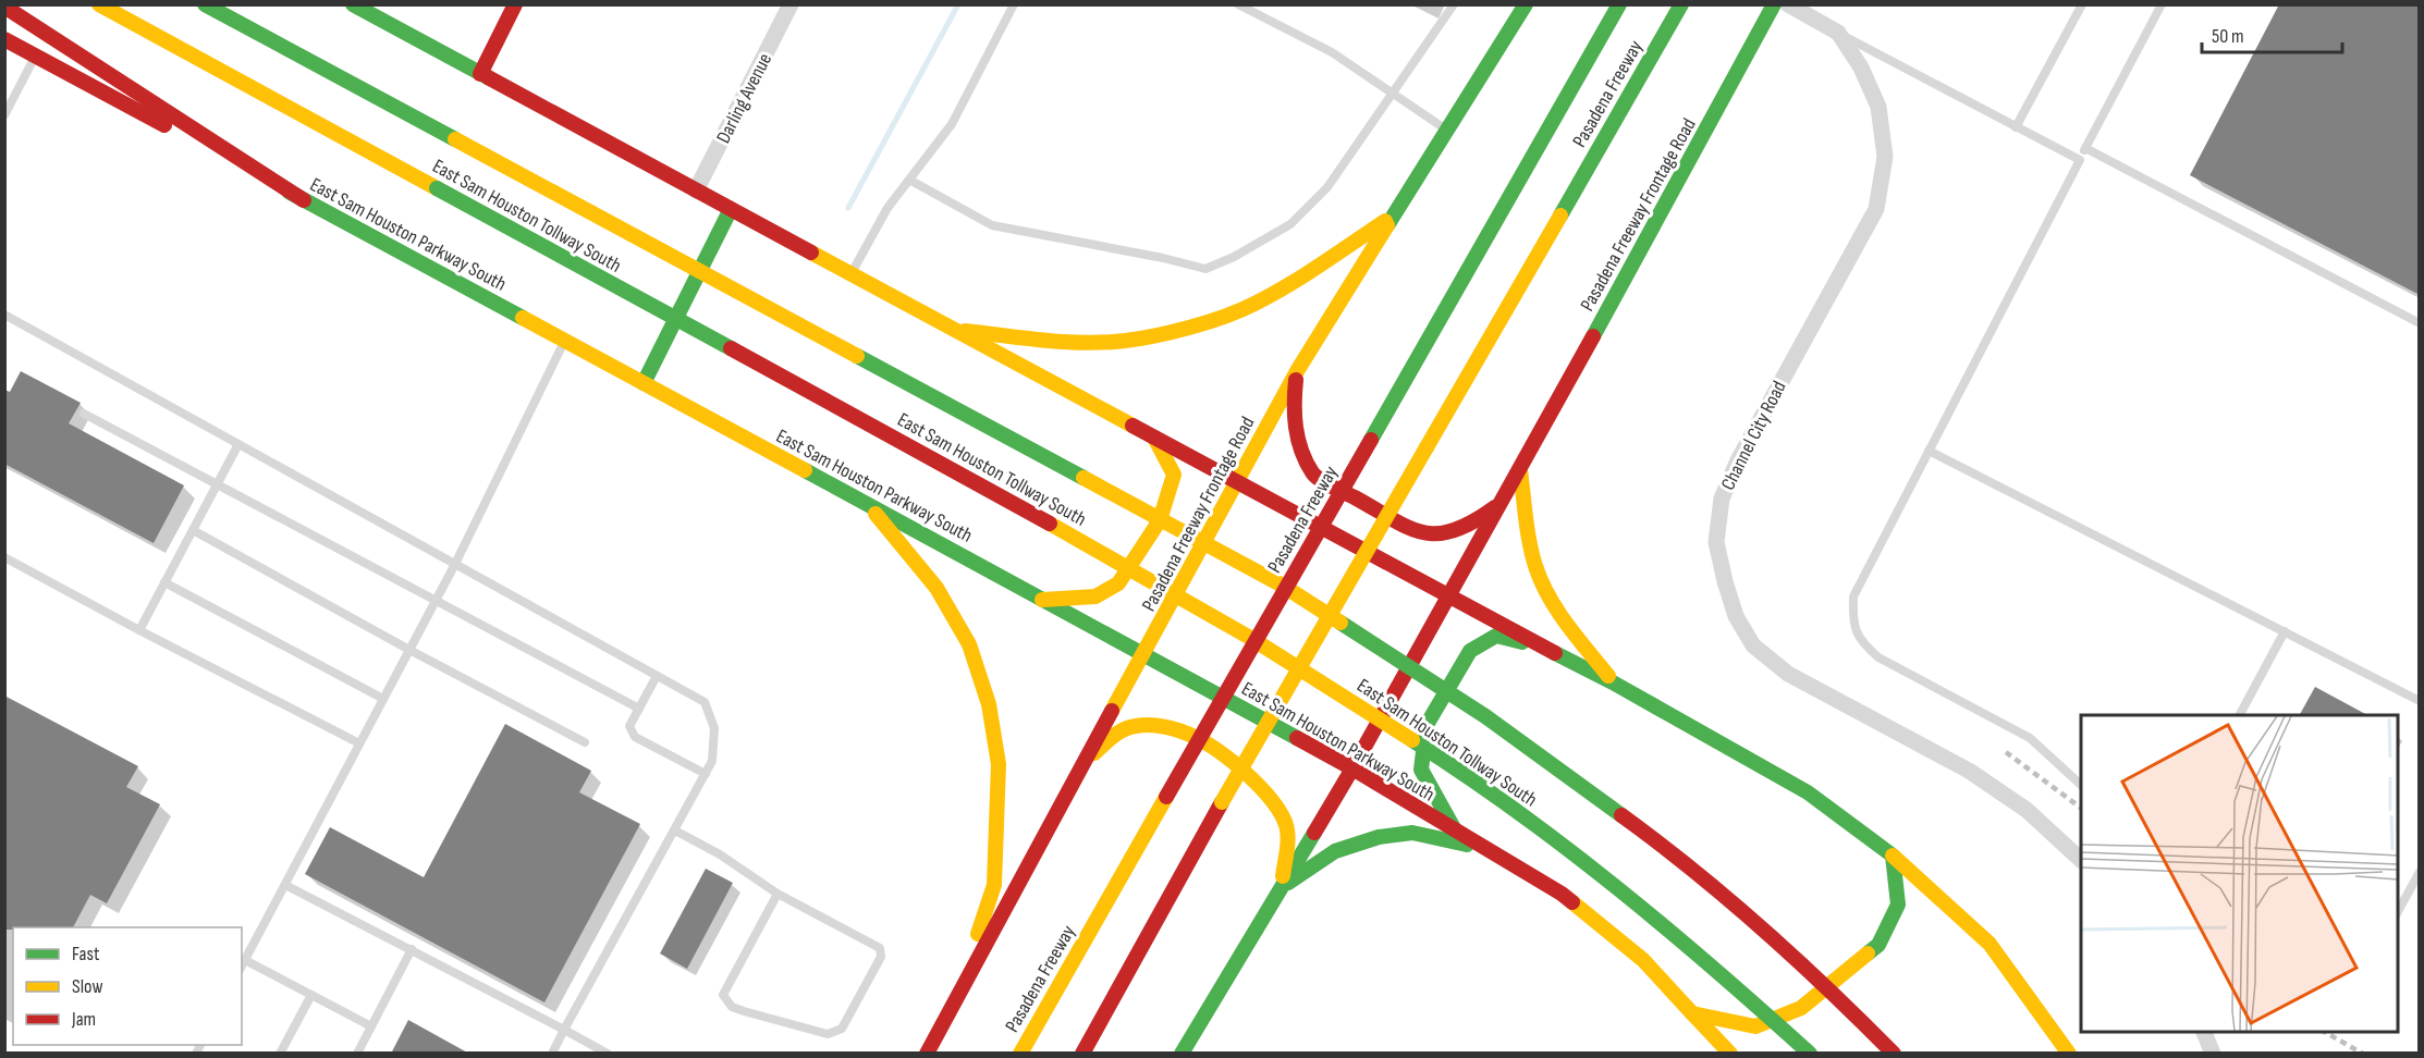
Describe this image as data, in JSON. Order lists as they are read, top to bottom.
{
  "streets": {
    "main road": [
      "Pasadena Freeway",
      "Pasadena Freeway Frontage Road",
      "East Sam Houston Tollway South",
      "East Sam Houston Parkway South"
    ],
    "street": ["Darling Avenue", "Channel City Road"]
  },
  "crossings": [
    ["Pasadena Freeway Frontage Road", "East Sam Houston Parkway South"]
  ],
  "legend": ["Fast", "Slow", "Jam"],
  "scale_bar": "50 m"
}
